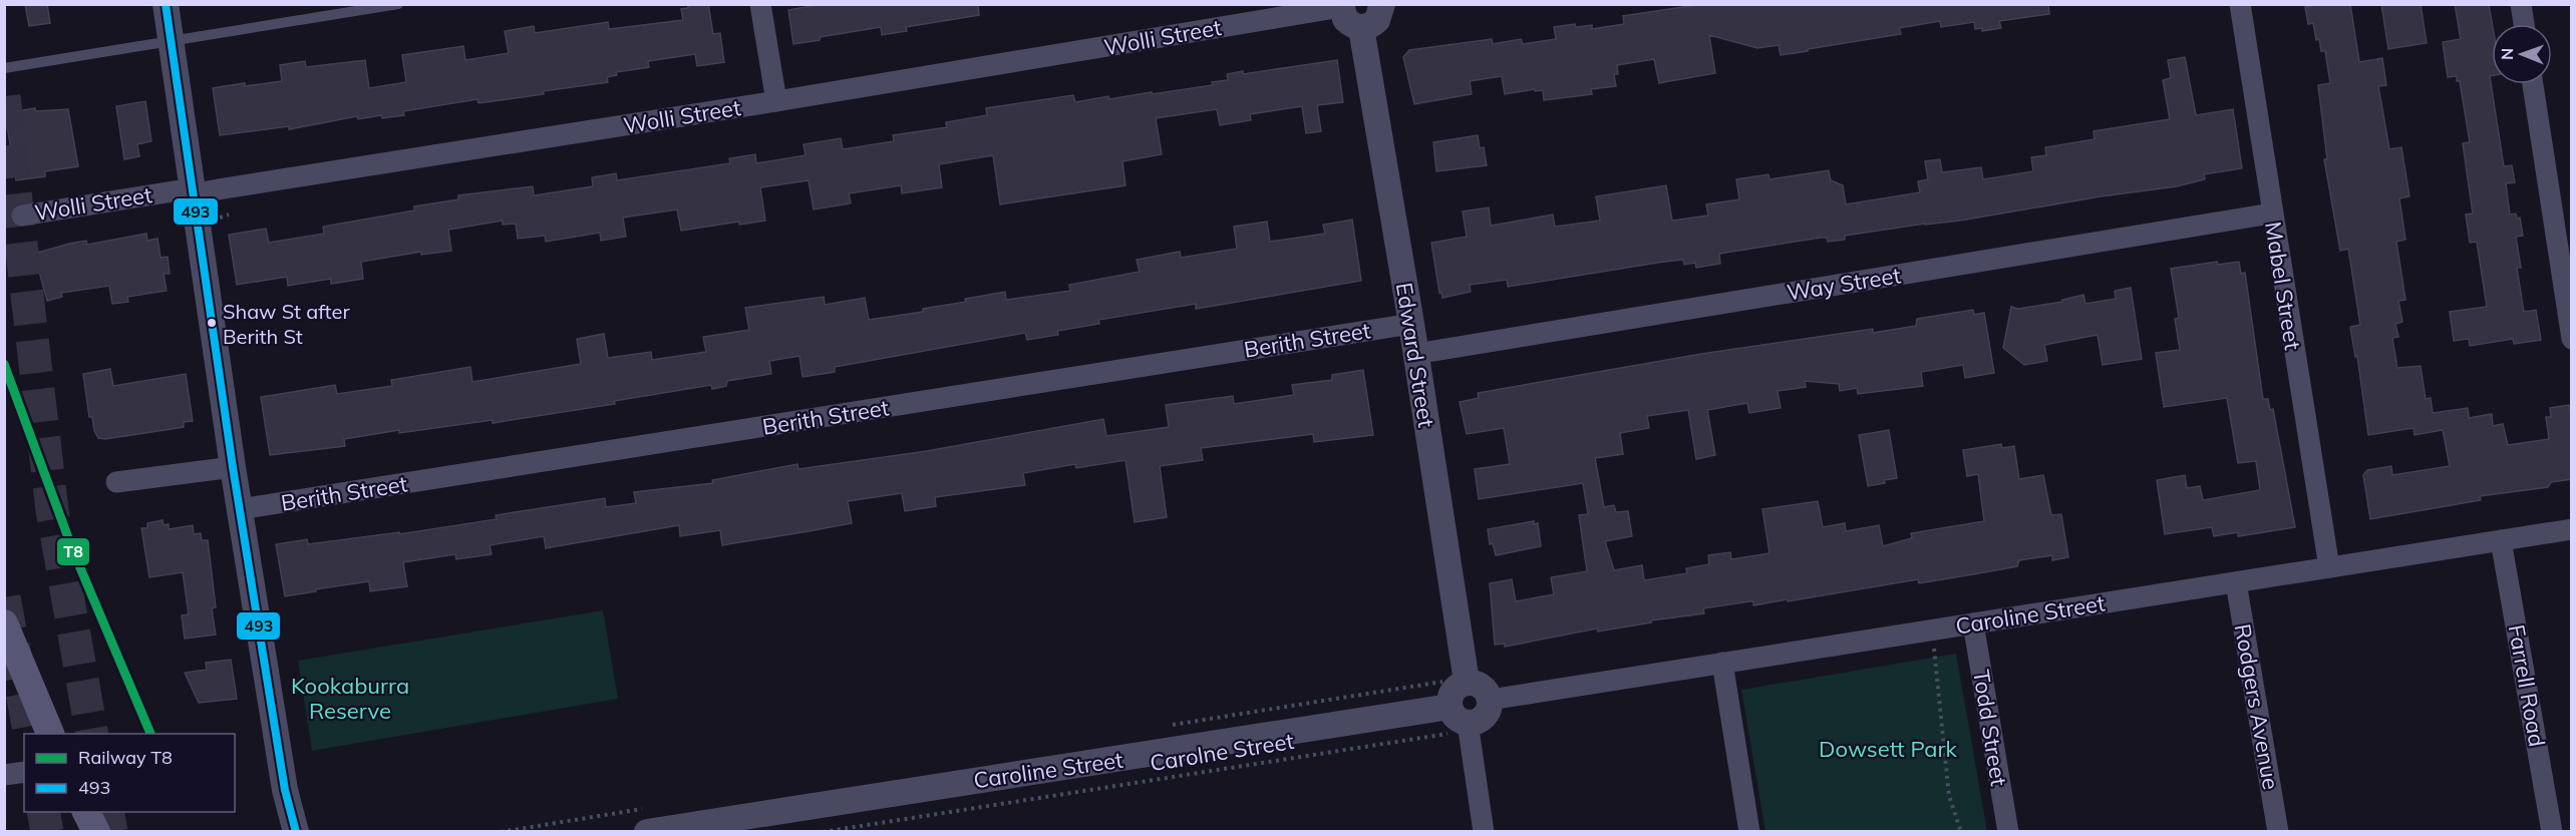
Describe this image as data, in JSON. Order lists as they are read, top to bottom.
{
  "streets": {
    "street": [
      "Wolli Street",
      "Way Street",
      "Mabel Street",
      "Berith Street",
      "Edward Street",
      "Caroline Street",
      "Farrell Road",
      "Rodgers Avenue",
      "Todd Street"
    ],
    "path": ["Carolne Street"]
  },
  "crossings": [
    ["Way Street", "Mabel Street"],
    ["Way Street", "Edward Street"],
    ["Mabel Street", "Caroline Street"],
    ["Berith Street", "Edward Street"],
    ["Edward Street", "Caroline Street"],
    ["Edward Street", "Carolne Street"],
    ["Caroline Street", "Farrell Road"],
    ["Caroline Street", "Rodgers Avenue"],
    ["Caroline Street", "Todd Street"],
    ["Caroline Street", "Carolne Street"]
  ],
  "parks": ["Kookaburra Reserve", "Dowsett Park"],
  "places": ["Shaw St after Berith St"],
  "lines": ["transit line 493", "rail line T8"],
  "legend": ["Railway T8", "493"],
  "north": "left"
}
